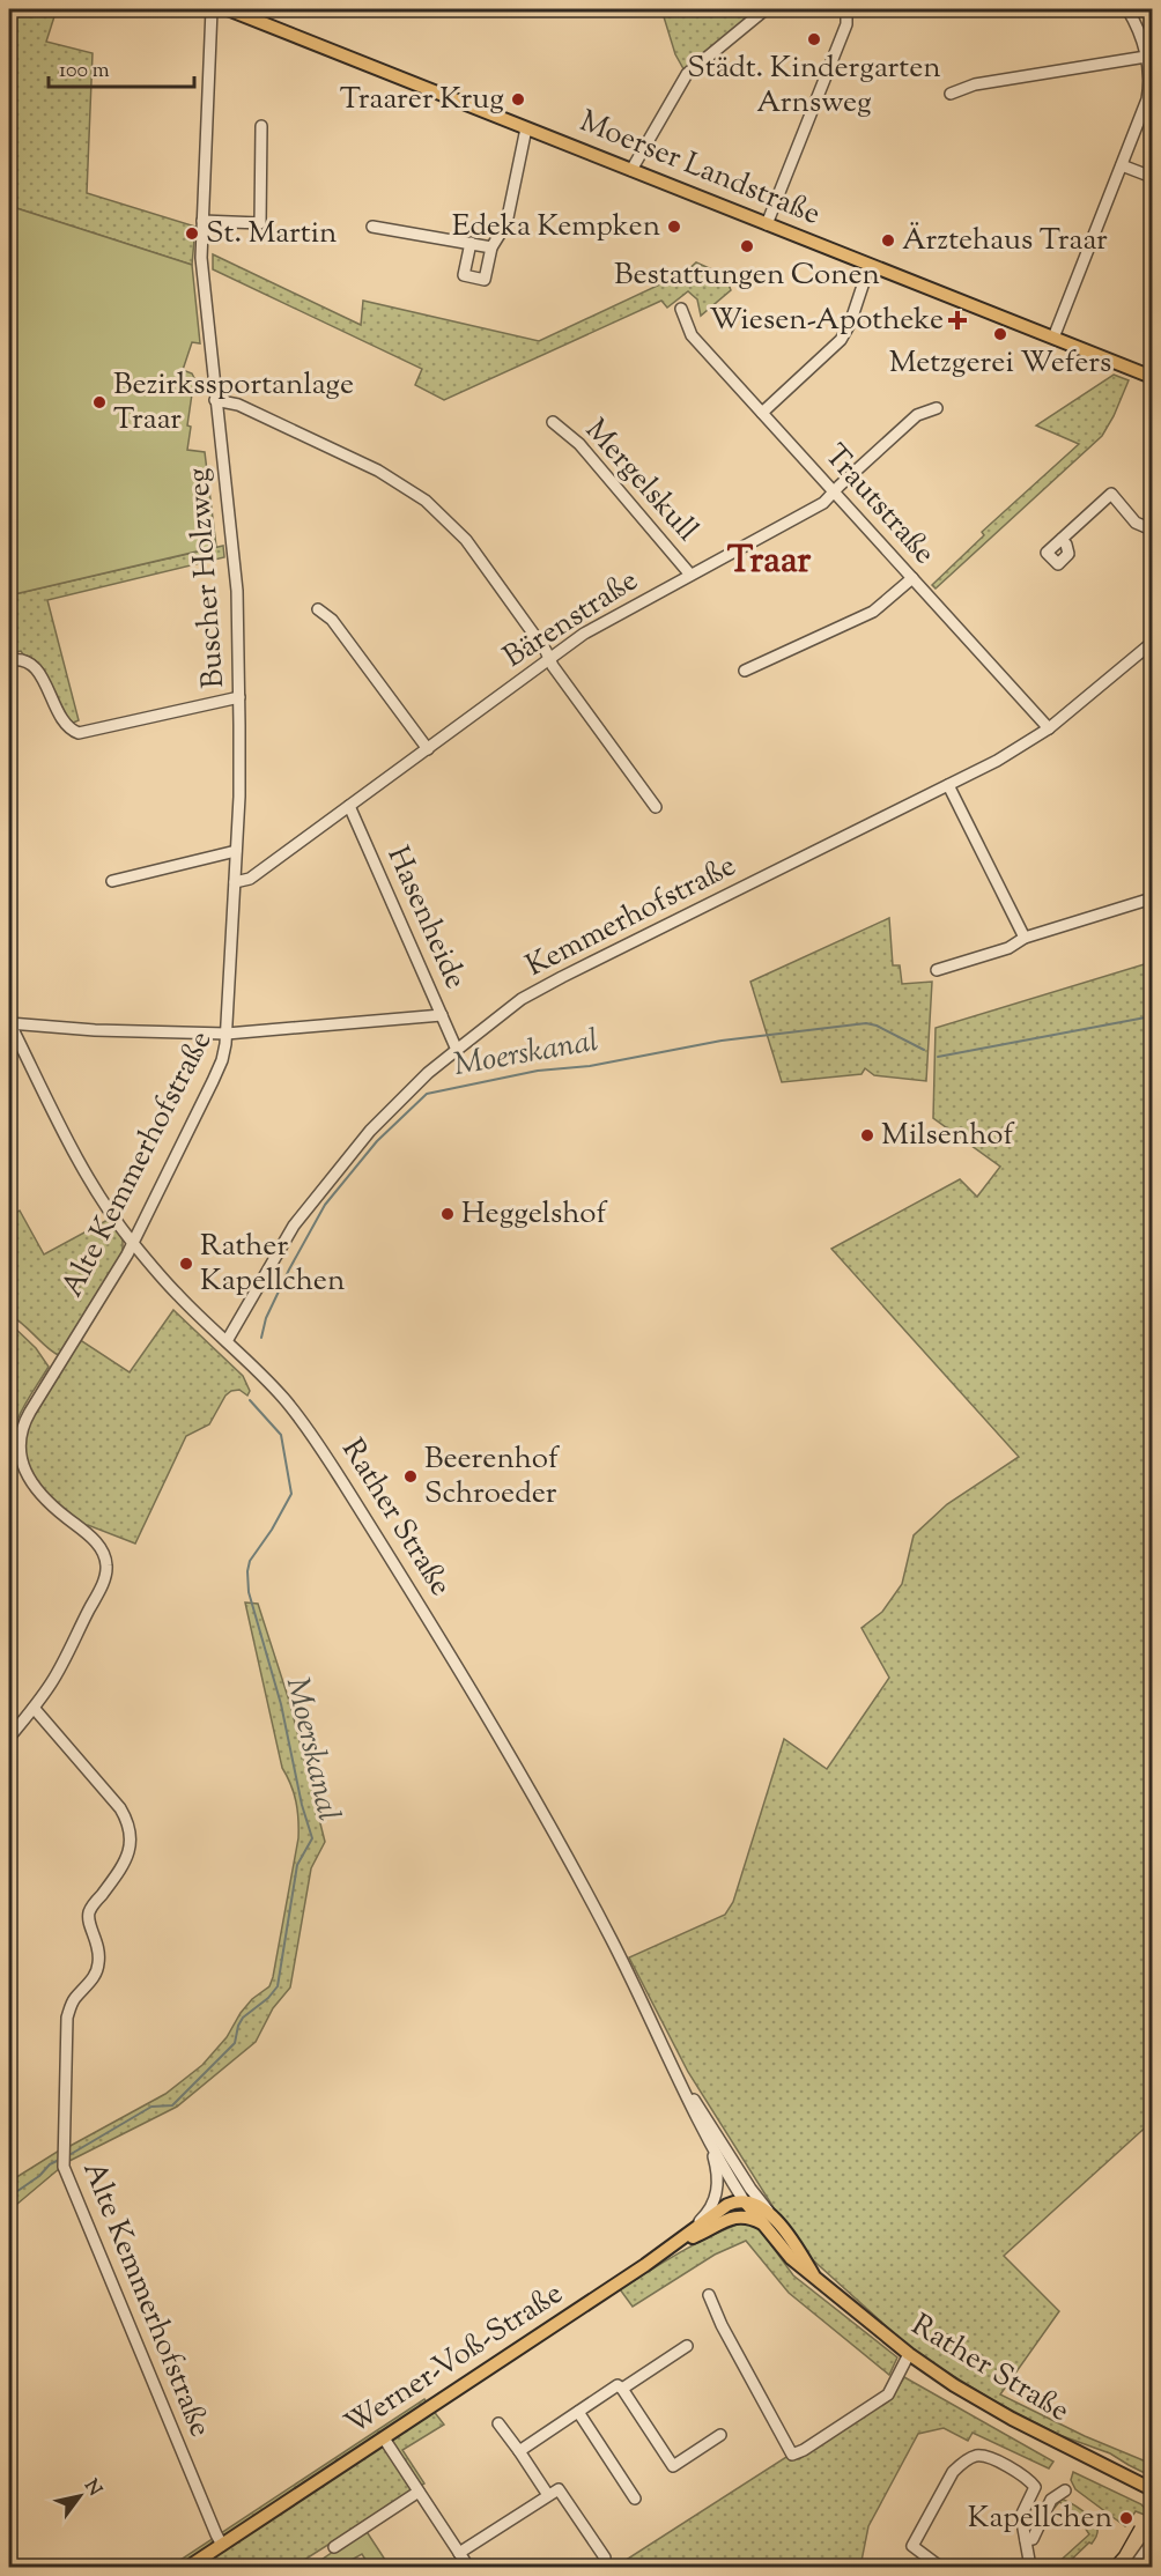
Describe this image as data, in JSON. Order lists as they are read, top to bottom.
{
  "streets": {
    "main road": ["Moerser Landstraße", "Rather Straße", "Werner-Voß-Straße"],
    "street": [
      "Mergelskull",
      "Trautstraße",
      "Buscher Holzweg",
      "Bärenstraße",
      "Kemmerhofstraße",
      "Hasenheide",
      "Alte Kemmerhofstraße"
    ]
  },
  "crossings": [
    ["Mergelskull", "Bärenstraße"],
    ["Trautstraße", "Bärenstraße"],
    ["Trautstraße", "Kemmerhofstraße"],
    ["Buscher Holzweg", "Bärenstraße"],
    ["Buscher Holzweg", "Alte Kemmerhofstraße"],
    ["Buscher Holzweg", "Rather Straße"],
    ["Bärenstraße", "Hasenheide"],
    ["Kemmerhofstraße", "Hasenheide"],
    ["Kemmerhofstraße", "Rather Straße"],
    ["Hasenheide", "Alte Kemmerhofstraße"],
    ["Alte Kemmerhofstraße", "Rather Straße"],
    ["Alte Kemmerhofstraße", "Werner-Voß-Straße"],
    ["Rather Straße", "Werner-Voß-Straße"]
  ],
  "districts": ["Traar"],
  "water": ["Moerskanal"],
  "places": {
    "other": [
      "Städt. Kindergarten Arnsweg",
      "Traarer Krug",
      "Edeka Kempken",
      "St. Martin",
      "Ärztehaus Traar",
      "Bestattungen Conen",
      "Metzgerei Wefers",
      "Bezirkssportanlage Traar",
      "Milsenhof",
      "Heggelshof",
      "Rather Kapellchen",
      "Beerenhof Schroeder",
      "Kapellchen"
    ],
    "health": ["Wiesen-Apotheke"]
  },
  "scale_bar": "100 m",
  "north": "top right"
}
